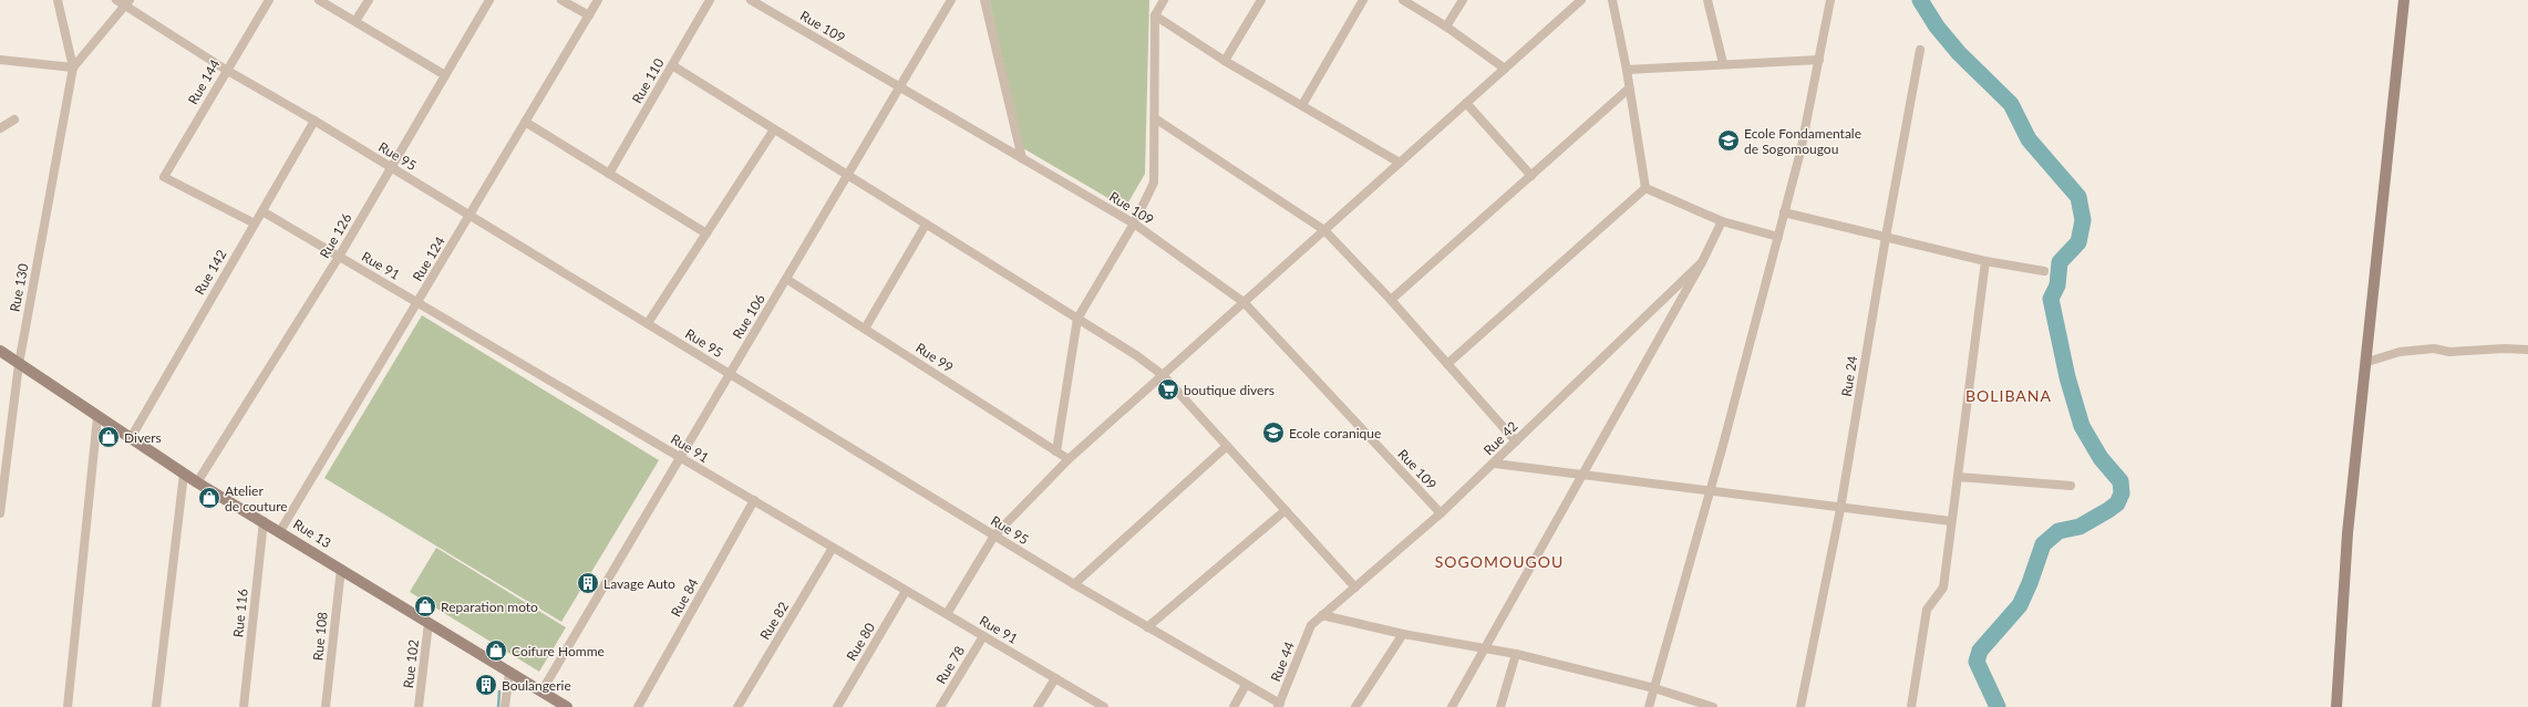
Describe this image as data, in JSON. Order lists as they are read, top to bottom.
{
  "streets": {
    "main road": ["Rue 13"],
    "street": [
      "Rue 109",
      "Rue 110",
      "Rue 144",
      "Rue 95",
      "Rue 126",
      "Rue 124",
      "Rue 91",
      "Rue 142",
      "Rue 130",
      "Rue 106",
      "Rue 99",
      "Rue 24",
      "Rue 42",
      "Rue 84",
      "Rue 116",
      "Rue 82",
      "Rue 108",
      "Rue 80",
      "Rue 44",
      "Rue 102",
      "Rue 78"
    ]
  },
  "crossings": [
    ["Rue 109", "Rue 106"],
    ["Rue 109", "Rue 42"],
    ["Rue 144", "Rue 95"],
    ["Rue 144", "Rue 142"],
    ["Rue 95", "Rue 126"],
    ["Rue 95", "Rue 124"],
    ["Rue 95", "Rue 142"],
    ["Rue 95", "Rue 106"],
    ["Rue 95", "Rue 44"],
    ["Rue 126", "Rue 91"],
    ["Rue 126", "Rue 13"],
    ["Rue 124", "Rue 91"],
    ["Rue 124", "Rue 13"],
    ["Rue 91", "Rue 142"],
    ["Rue 91", "Rue 106"],
    ["Rue 91", "Rue 84"],
    ["Rue 91", "Rue 82"],
    ["Rue 91", "Rue 80"],
    ["Rue 91", "Rue 78"],
    ["Rue 142", "Rue 13"],
    ["Rue 130", "Rue 13"],
    ["Rue 106", "Rue 99"],
    ["Rue 106", "Rue 13"],
    ["Rue 42", "Rue 44"],
    ["Rue 13", "Rue 116"],
    ["Rue 13", "Rue 108"],
    ["Rue 13", "Rue 102"]
  ],
  "districts": ["BOLIBANA", "SOGOMOUGOU"],
  "places": {
    "school or university": ["Ecole Fondamentale de Sogomougou", "Ecole coranique"],
    "supermarket": ["boutique divers"],
    "shop": [
      "Divers",
      "Atelier de couture",
      "Reparation moto",
      "Coifure Homme"
    ],
    "building": ["Lavage Auto", "Boulangerie"]
  }
}
